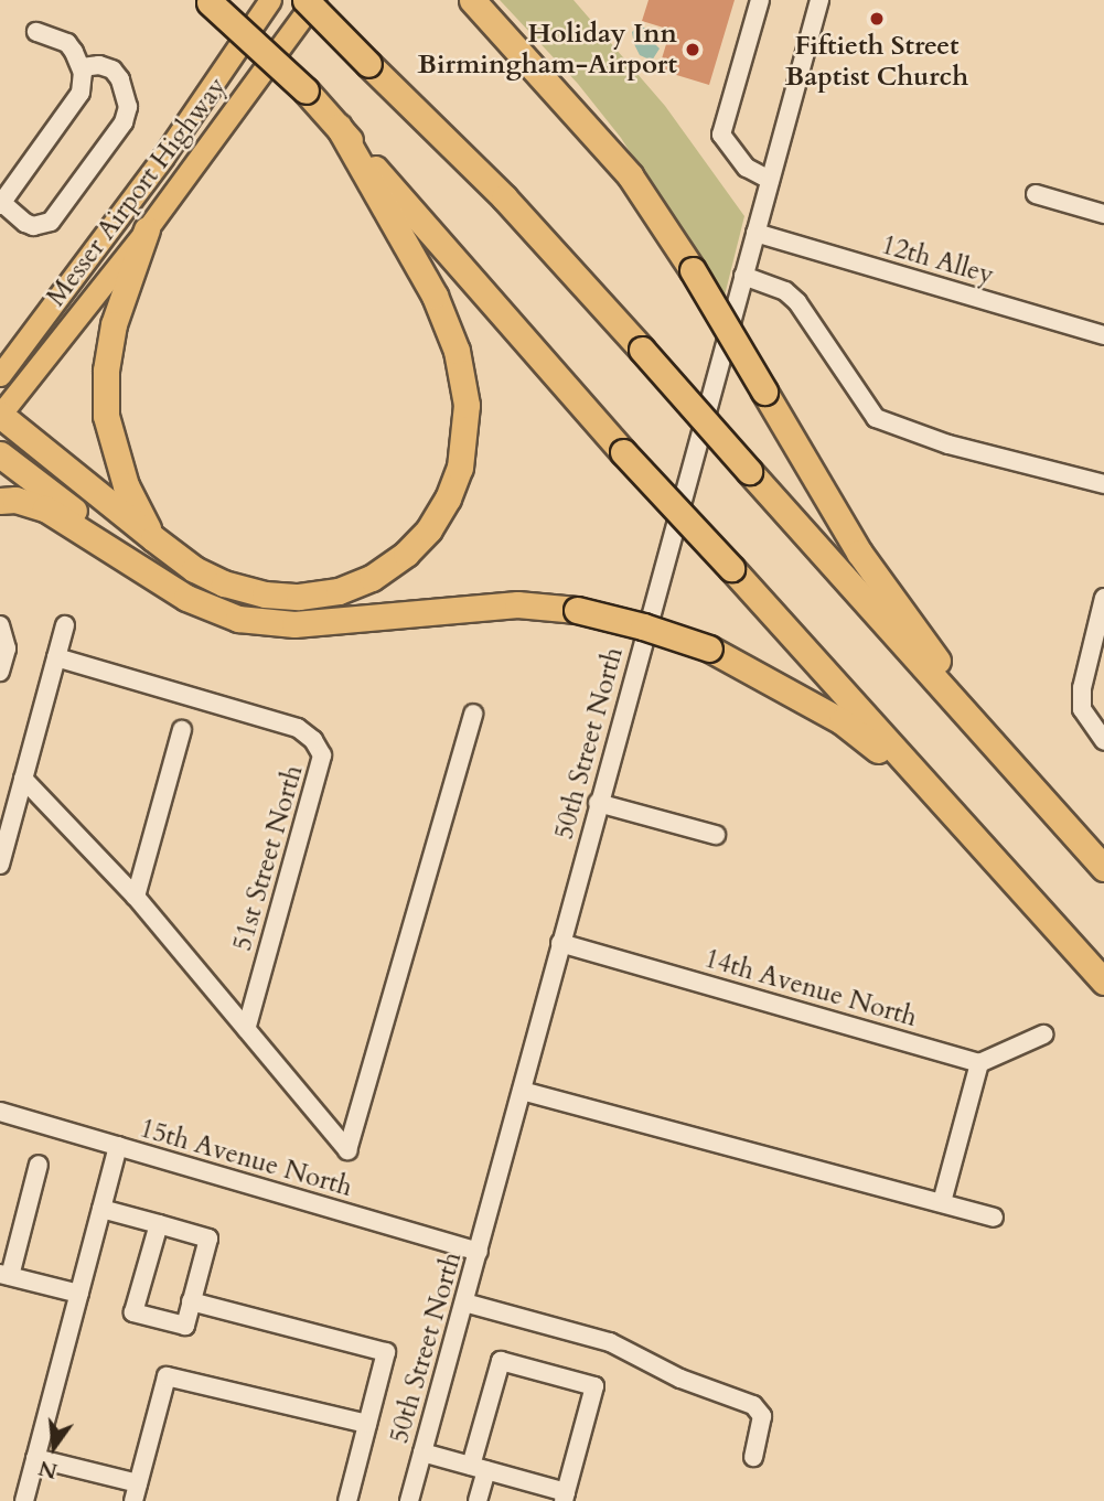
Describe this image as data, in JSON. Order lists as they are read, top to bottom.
{
  "streets": {
    "main road": ["Messer Airport Highway"],
    "street": [
      "12th Alley",
      "50th Street North",
      "51st Street North",
      "14th Avenue North",
      "15th Avenue North"
    ]
  },
  "crossings": [
    ["12th Alley", "50th Street North"],
    ["50th Street North", "14th Avenue North"],
    ["50th Street North", "15th Avenue North"]
  ],
  "places": ["Fiftieth Street Baptist Church", "Holiday Inn Birmingham-Airport"],
  "north": "bottom"
}
